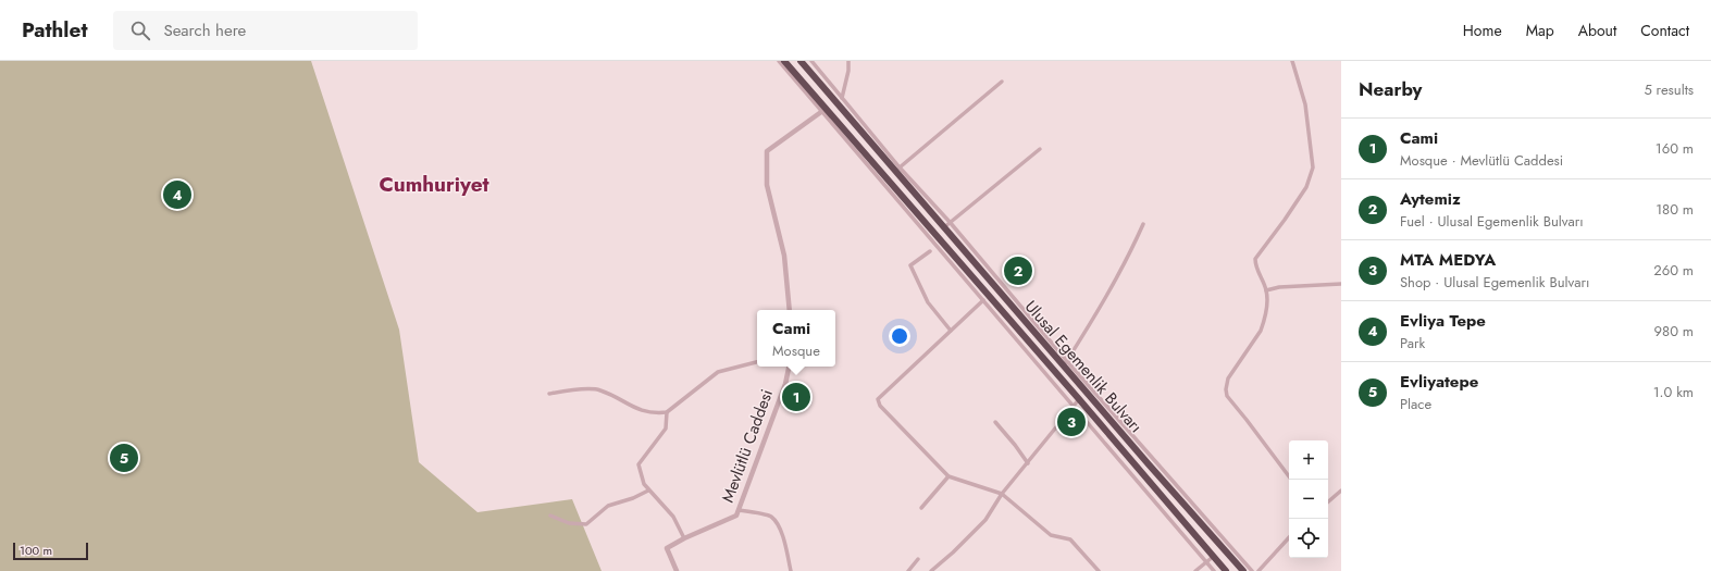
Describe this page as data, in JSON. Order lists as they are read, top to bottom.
{
  "streets": {
    "highway": ["Ulusal Egemenlik Bulvarı"],
    "street": ["Mevlütlü Caddesi"]
  },
  "districts": ["Cumhuriyet"],
  "scale_bar": "100 m",
  "page": {
    "header": "Pathlet",
    "search": "Search here",
    "nav": [
      "Home",
      "Map",
      "About",
      "Contact"
    ],
    "heading": ["Nearby", "5 results"],
    "list": [
      {
        "mark": "1",
        "name": "Cami",
        "note": "Mosque · Mevlütlü Caddesi",
        "value": "160 m"
      },
      {
        "mark": "2",
        "name": "Aytemiz",
        "note": "Fuel · Ulusal Egemenlik Bulvarı",
        "value": "180 m"
      },
      {
        "mark": "3",
        "name": "MTA MEDYA",
        "note": "Shop · Ulusal Egemenlik Bulvarı",
        "value": "260 m"
      },
      {
        "mark": "4",
        "name": "Evliya Tepe",
        "note": "Park",
        "value": "980 m"
      },
      {
        "mark": "5",
        "name": "Evliyatepe",
        "note": "Place",
        "value": "1.0 km"
      }
    ],
    "pins": [
      "4",
      "2",
      "1",
      "3",
      "5"
    ],
    "popup": ["Cami", "Mosque"],
    "map_buttons": ["+", "−"],
    "scale": "100 m"
  }
}
